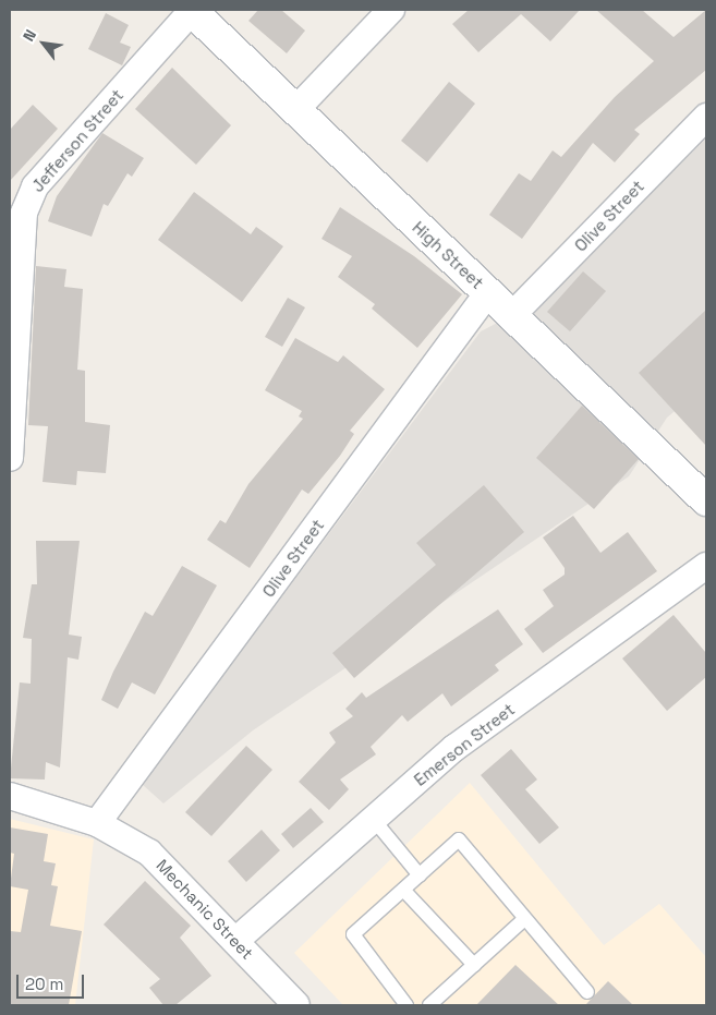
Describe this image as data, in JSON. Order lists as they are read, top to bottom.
{
  "streets": {
    "street": [
      "Jefferson Street",
      "Olive Street",
      "High Street",
      "Emerson Street",
      "Mechanic Street"
    ]
  },
  "crossings": [
    ["Jefferson Street", "High Street"],
    ["Olive Street", "High Street"],
    ["Olive Street", "Mechanic Street"],
    ["Emerson Street", "Mechanic Street"]
  ],
  "scale_bar": "20 m",
  "north": "top left"
}
